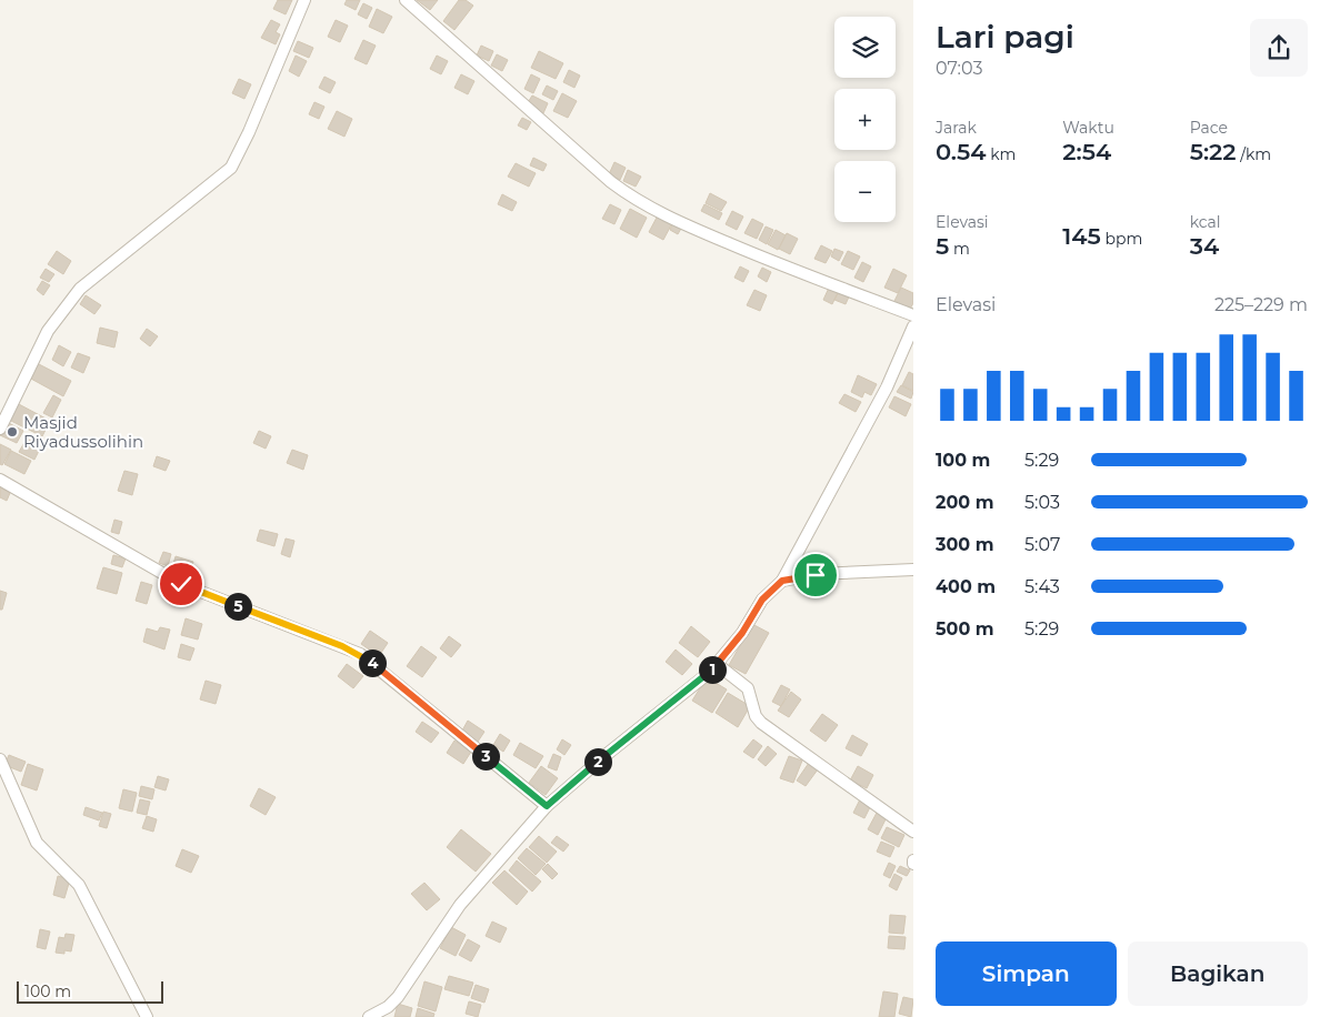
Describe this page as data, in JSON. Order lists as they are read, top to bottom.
{
  "places": ["Masjid Riyadussolihin"],
  "scale_bar": "100 m",
  "page": {
    "heading": ["Lari pagi", "07:03"],
    "map_buttons": ["+", "−"],
    "stats": [
      ["Jarak", "0.54 km"],
      ["Waktu", "2:54"],
      ["Pace", "5:22 /km"],
      ["Elevasi", "5 m"],
      ["145 bpm"],
      ["kcal", "34"]
    ],
    "chart": ["Elevasi", "225–229 m"],
    "list": [
      {
        "name": "100 m",
        "note": "5:29"
      },
      {
        "name": "200 m",
        "note": "5:03"
      },
      {
        "name": "300 m",
        "note": "5:07"
      },
      {
        "name": "400 m",
        "note": "5:43"
      },
      {
        "name": "500 m",
        "note": "5:29"
      }
    ],
    "pins": [
      "5",
      "4",
      "1",
      "3",
      "2"
    ],
    "buttons": ["Simpan", "Bagikan"],
    "scale": "100 m"
  }
}
